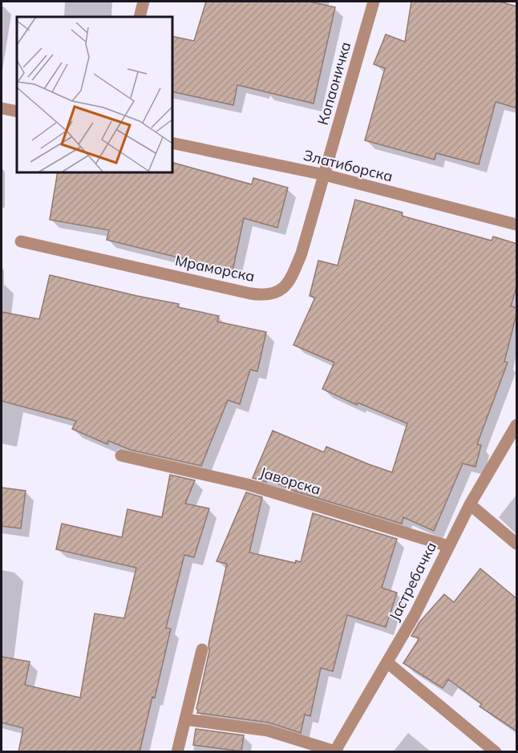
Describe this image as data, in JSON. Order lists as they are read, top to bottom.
{
  "streets": {
    "street": [
      "Копаоничка",
      "Златиборска",
      "Мраморска",
      "Јаворска",
      "Јастребачка"
    ]
  },
  "crossings": [
    ["Копаоничка", "Златиборска"],
    ["Копаоничка", "Мраморска"],
    ["Златиборска", "Мраморска"],
    ["Јаворска", "Јастребачка"]
  ]
}
